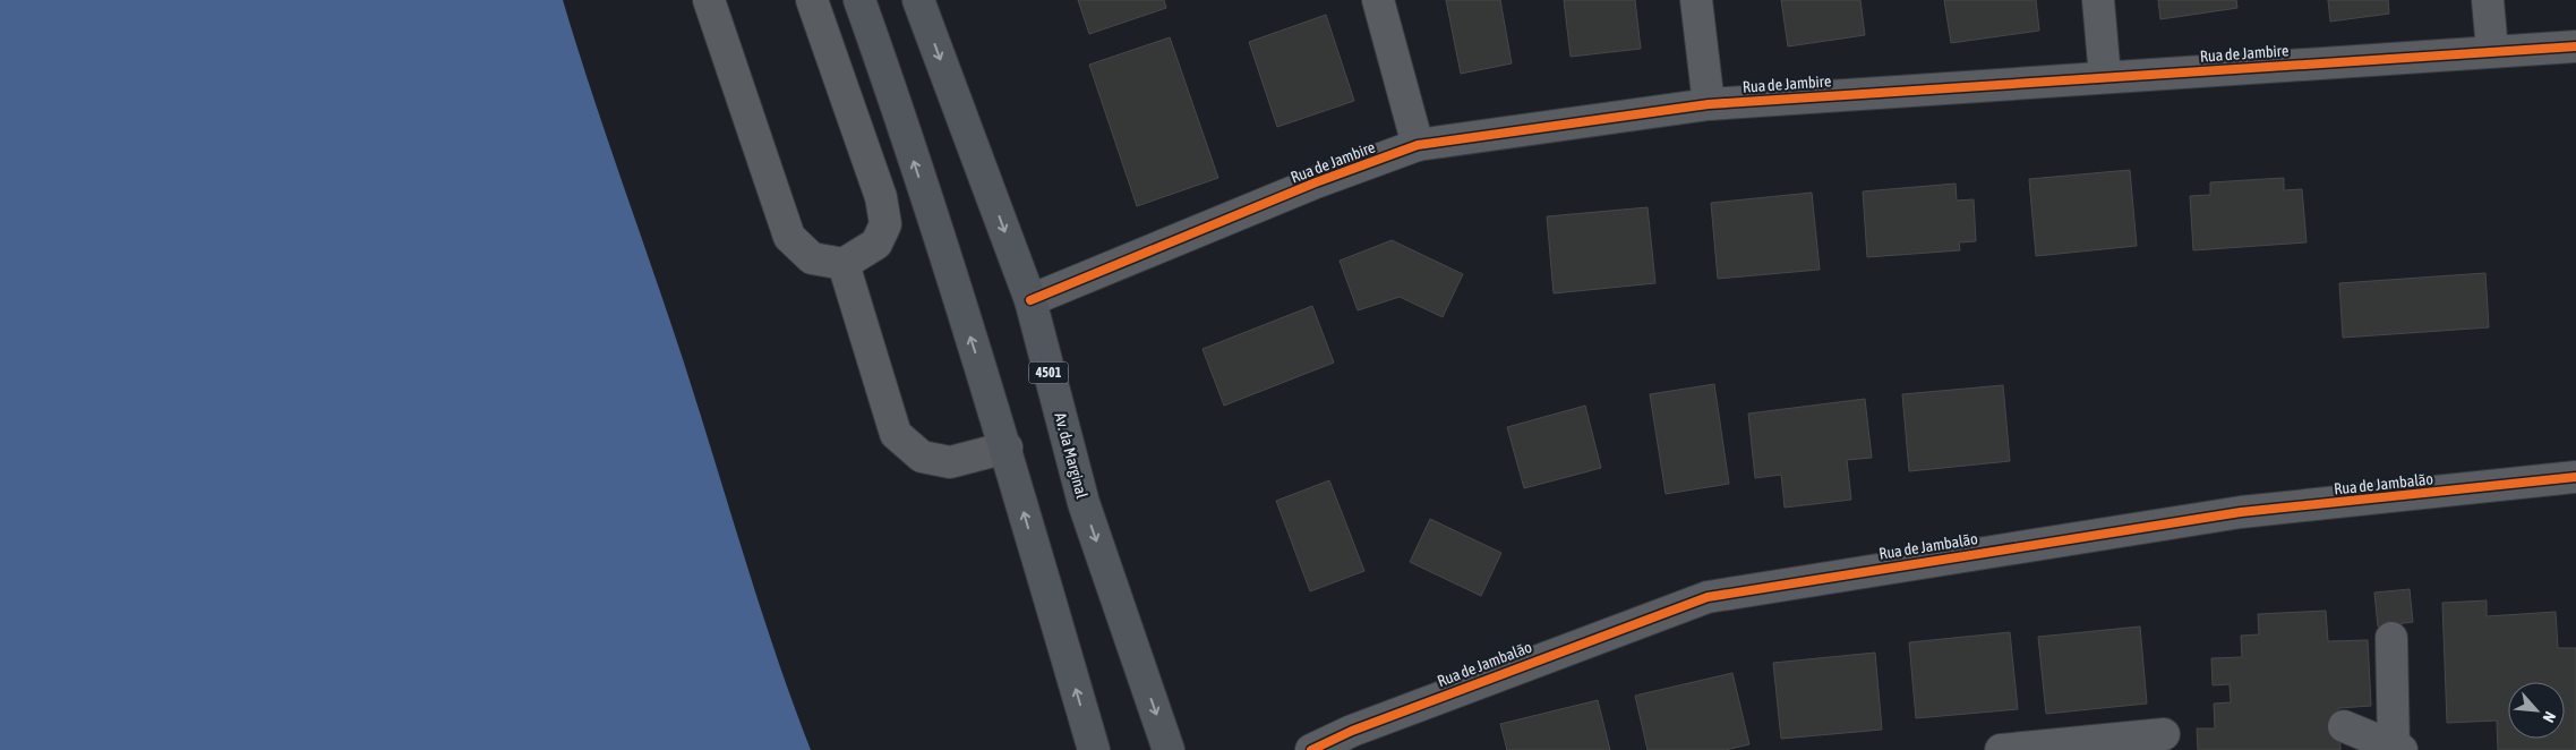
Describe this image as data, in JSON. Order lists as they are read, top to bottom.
{
  "streets": {
    "main road": ["4501", "Av. da Marginal"],
    "street": ["Rua de Jambire", "Rua de Jambalão"]
  },
  "crossings": [
    ["Rua de Jambire", "Av. da Marginal"]
  ],
  "north": "bottom right"
}
